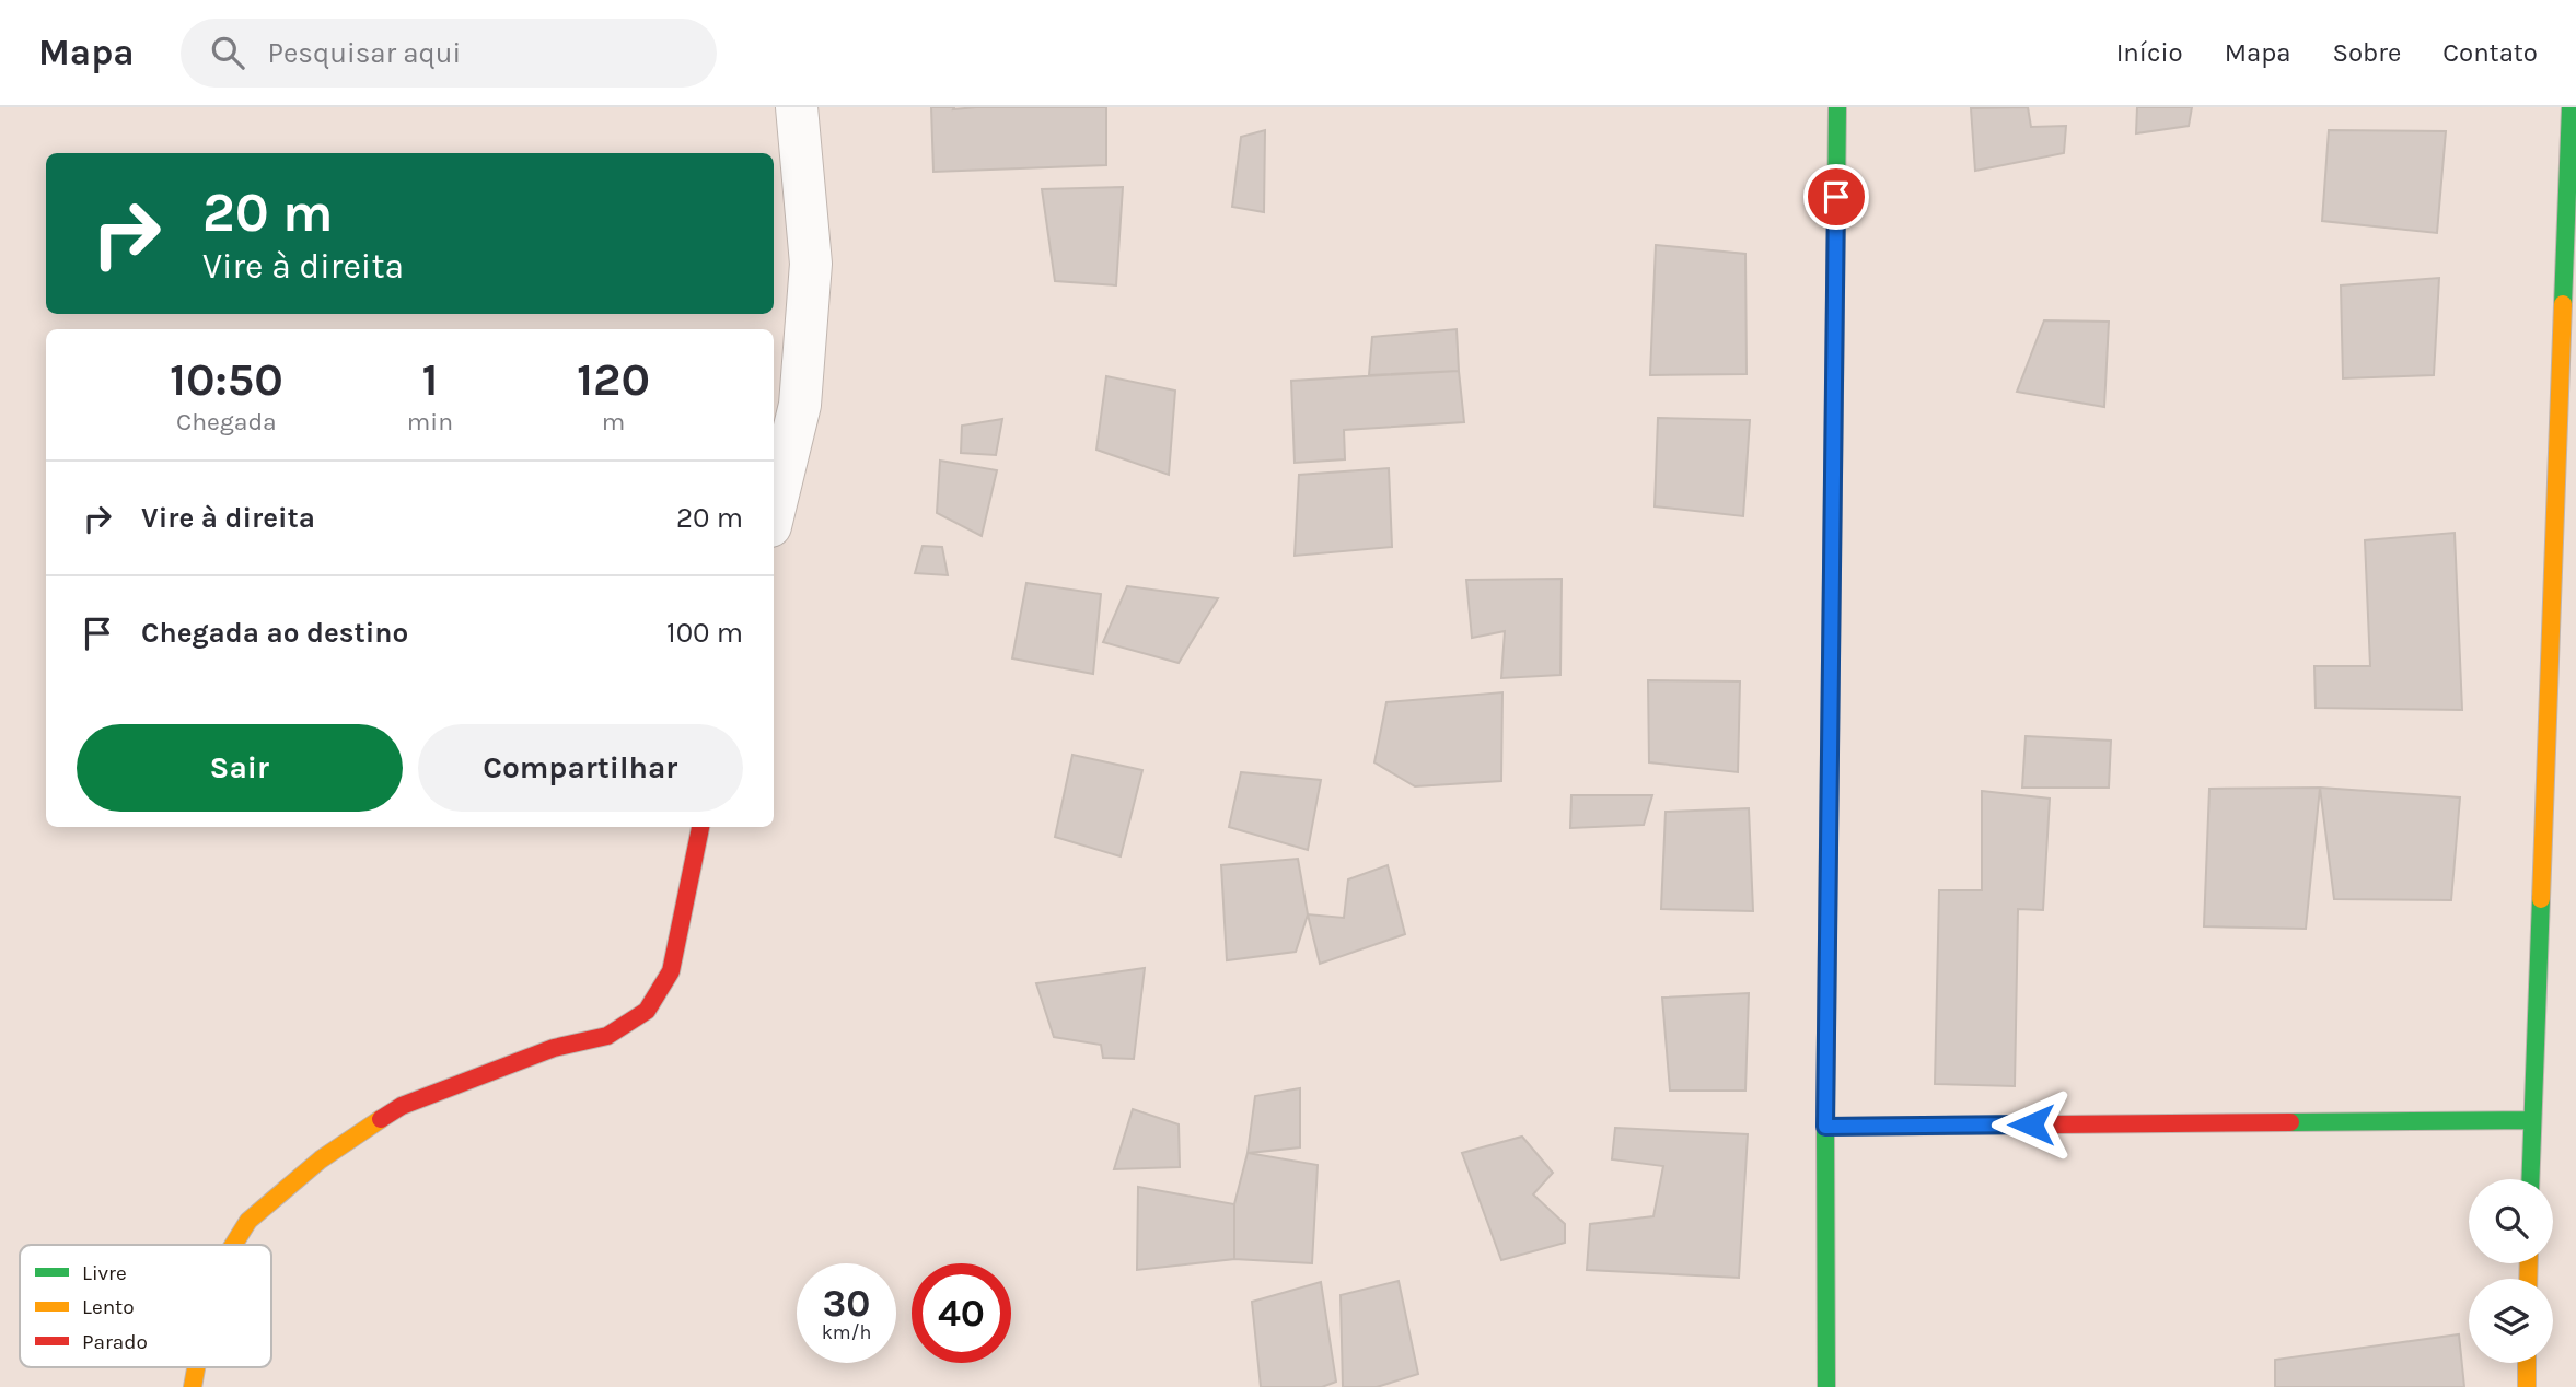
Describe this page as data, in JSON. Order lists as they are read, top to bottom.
{
  "legend": ["Livre", "Lento", "Parado"],
  "page": {
    "header": "Mapa",
    "search": "Pesquisar aqui",
    "nav": [
      "Início",
      "Mapa",
      "Sobre",
      "Contato"
    ],
    "turn": ["20 m", "Vire à direita"],
    "eta": [
      "10:50",
      "Chegada",
      "1",
      "min",
      "120",
      "m"
    ],
    "list": [
      {
        "name": "Vire à direita",
        "value": "20 m"
      },
      {
        "name": "Chegada ao destino",
        "value": "100 m"
      }
    ],
    "buttons": ["Sair", "Compartilhar"],
    "speed": "30 km/h",
    "limit": "40"
  }
}
